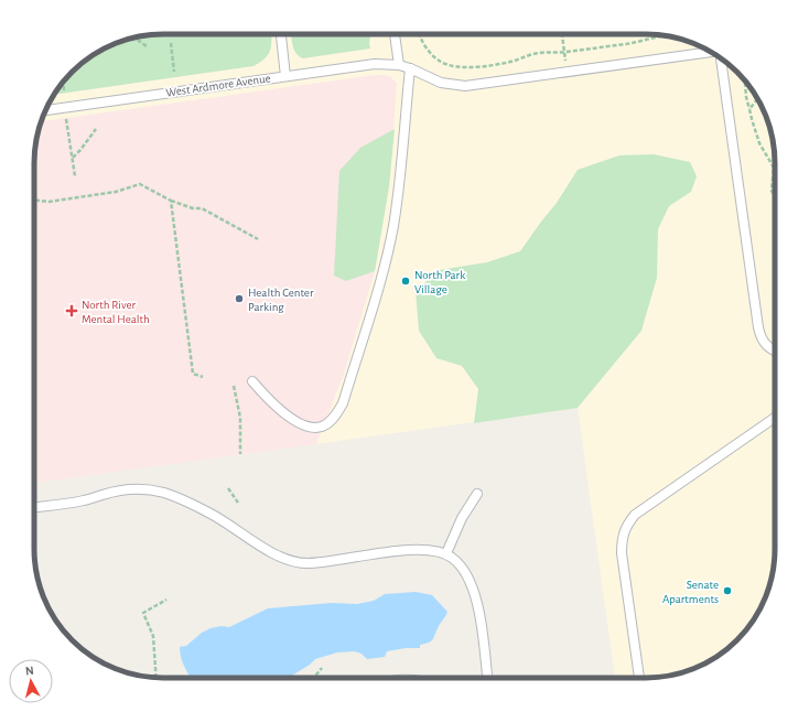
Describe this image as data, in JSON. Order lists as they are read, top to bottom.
{
  "streets": {
    "lane": ["West Ardmore Avenue"]
  },
  "places": {
    "other": ["North Park Village", "Health Center Parking", "Senate Apartments"],
    "health": ["North River Mental Health"]
  },
  "north": "top"
}
